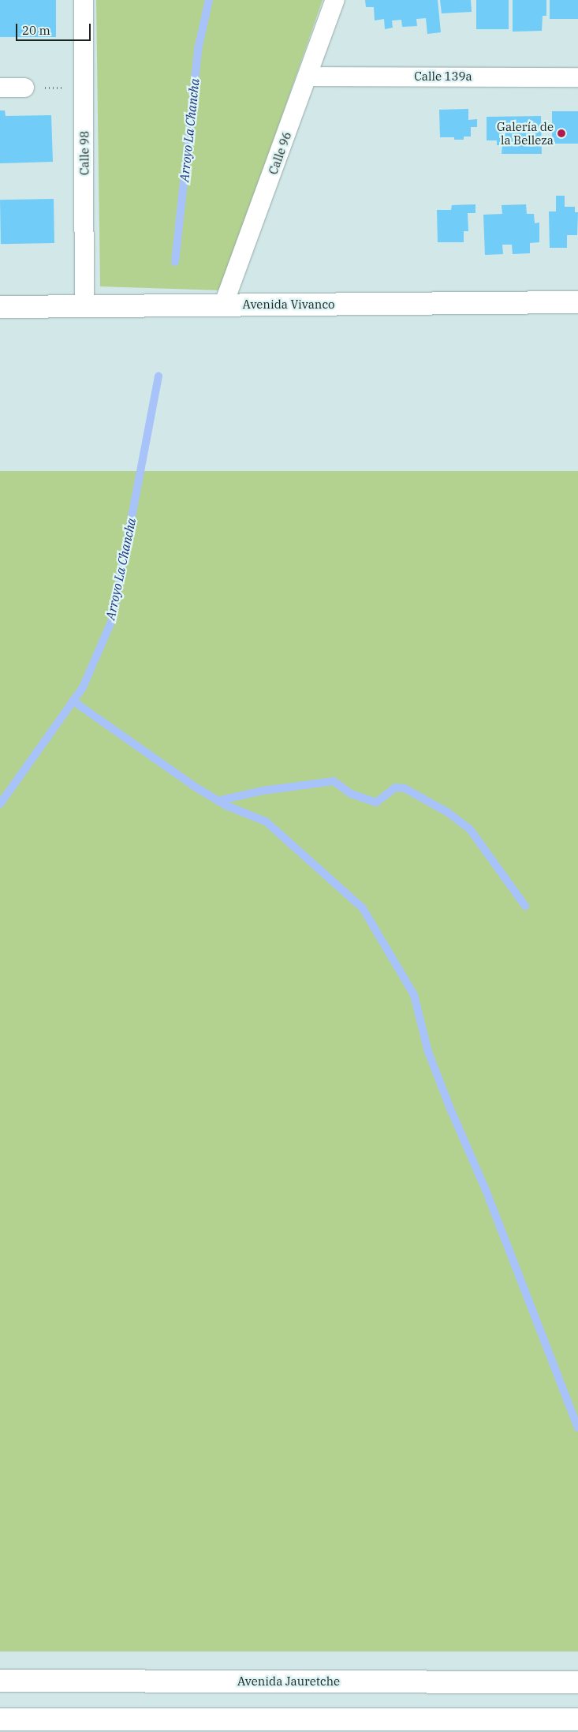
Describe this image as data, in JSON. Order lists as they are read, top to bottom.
{
  "streets": {
    "main road": ["Avenida Vivanco", "Avenida Jauretche"],
    "street": ["Calle 139a", "Calle 98", "Calle 96"]
  },
  "crossings": [
    ["Calle 139a", "Calle 96"],
    ["Calle 98", "Avenida Vivanco"],
    ["Calle 96", "Avenida Vivanco"]
  ],
  "water": ["Arroyo La Chancha"],
  "places": ["Galería de la Belleza"],
  "scale_bar": "20 m"
}
